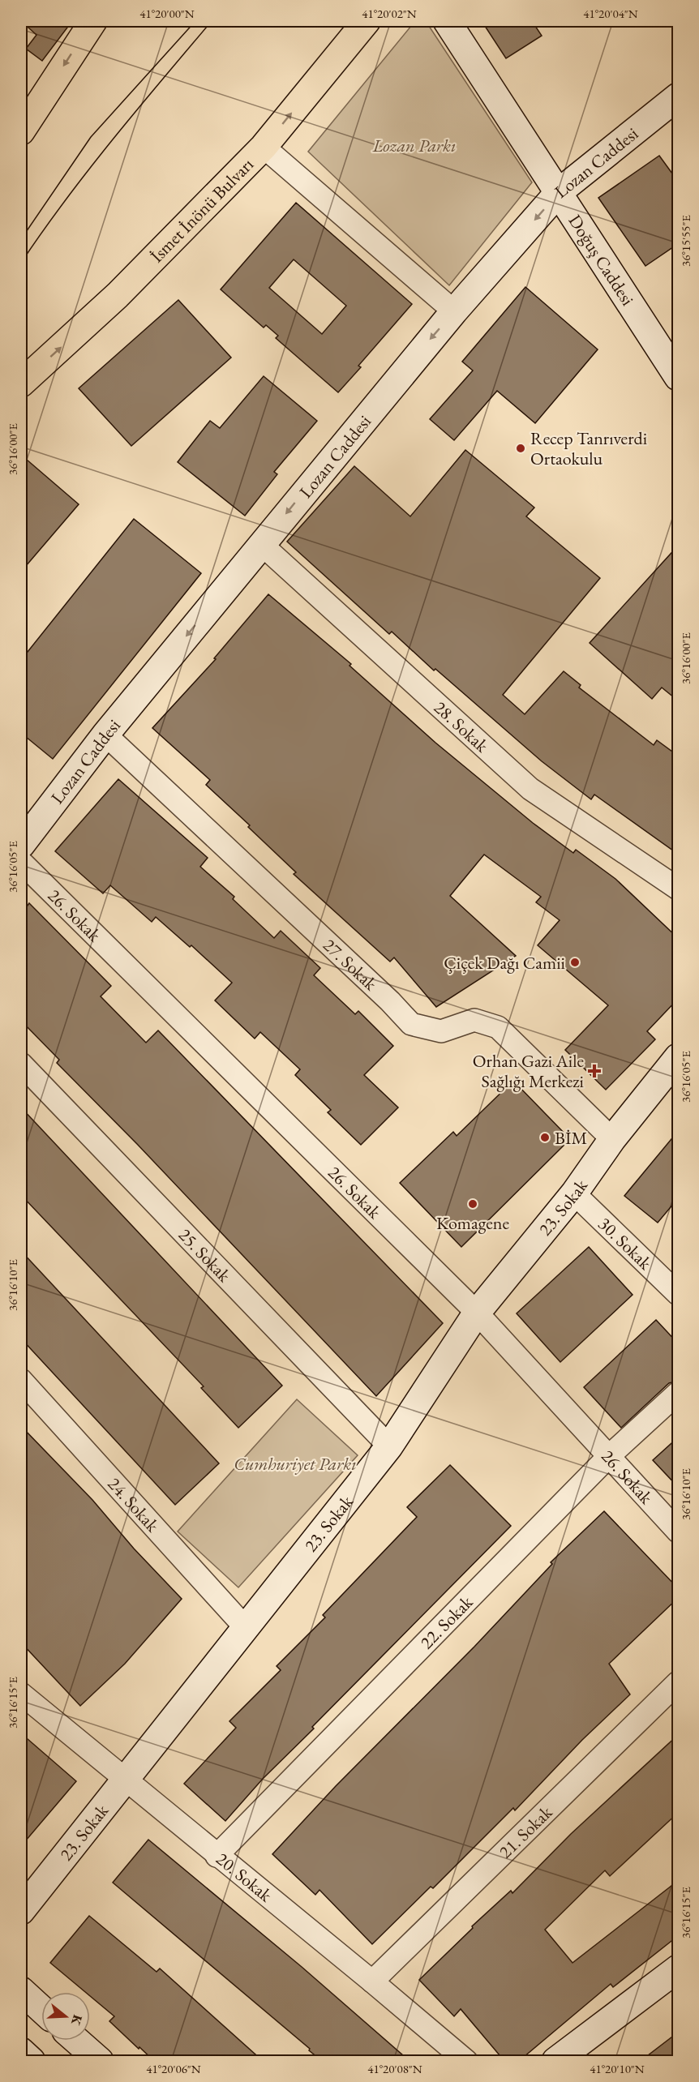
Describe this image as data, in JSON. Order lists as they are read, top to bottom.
{
  "streets": {
    "main road": [
      "Lozan Caddesi",
      "İsmet İnönü Bulvarı",
      "Doğuş Caddesi",
      "23. Sokak"
    ],
    "street": [
      "28. Sokak",
      "26. Sokak",
      "27. Sokak",
      "30. Sokak",
      "25. Sokak",
      "24. Sokak",
      "22. Sokak",
      "21. Sokak",
      "20. Sokak"
    ]
  },
  "crossings": [
    ["Lozan Caddesi", "Doğuş Caddesi"],
    ["Lozan Caddesi", "28. Sokak"],
    ["Lozan Caddesi", "27. Sokak"],
    ["26. Sokak", "23. Sokak"],
    ["26. Sokak", "22. Sokak"],
    ["27. Sokak", "23. Sokak"],
    ["23. Sokak", "30. Sokak"],
    ["23. Sokak", "25. Sokak"],
    ["23. Sokak", "24. Sokak"],
    ["23. Sokak", "20. Sokak"],
    ["22. Sokak", "20. Sokak"],
    ["21. Sokak", "20. Sokak"]
  ],
  "one_way": ["Lozan Caddesi", "İsmet İnönü Bulvarı"],
  "parks": ["Lozan Parkı", "Cumhuriyet Parkı"],
  "places": {
    "other": [
      "Recep Tanrıverdi Ortaokulu",
      "Çiçek Dağı Camii",
      "BİM",
      "Komagene"
    ],
    "health": ["Orhan Gazi Aile Sağlığı Merkezi"]
  },
  "north": "right",
  "coordinates": [
    "41°20'00\"N",
    "41°20'02\"N",
    "41°20'04\"N",
    "36°15'55\"E",
    "36°16'00\"E",
    "36°16'05\"E",
    "36°16'10\"E",
    "36°16'15\"E",
    "41°20'06\"N",
    "41°20'08\"N",
    "41°20'10\"N"
  ]
}
